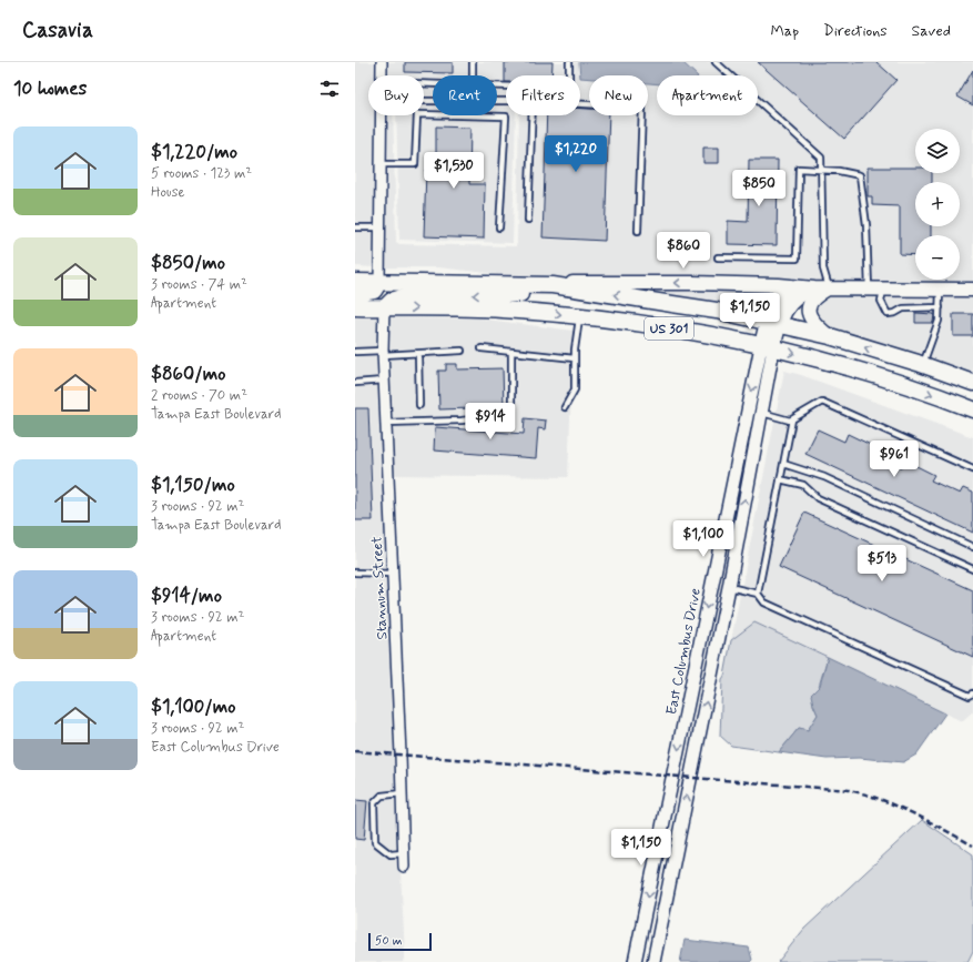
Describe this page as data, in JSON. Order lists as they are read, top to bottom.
{
  "streets": {
    "main road": ["US 301"],
    "street": ["Stannum Street", "East Columbus Drive"]
  },
  "crossings": [
    ["US 301", "Stannum Street"],
    ["US 301", "East Columbus Drive"]
  ],
  "scale_bar": "50 m",
  "page": {
    "header": "Casavia",
    "nav": ["Map", "Directions", "Saved"],
    "heading": "10 homes",
    "chip": [
      "Buy",
      "Rent",
      "Filters",
      "New",
      "Apartment"
    ],
    "list": [
      {
        "name": "$1,220/mo",
        "note": "5 rooms · 123 m² · House"
      },
      {
        "name": "$850/mo",
        "note": "3 rooms · 74 m² · Apartment"
      },
      {
        "name": "$860/mo",
        "note": "2 rooms · 70 m² · Tampa East Boulevard"
      },
      {
        "name": "$1,150/mo",
        "note": "3 rooms · 92 m² · Tampa East Boulevard"
      },
      {
        "name": "$914/mo",
        "note": "3 rooms · 92 m² · Apartment"
      },
      {
        "name": "$1,100/mo",
        "note": "3 rooms · 92 m² · East Columbus Drive"
      }
    ],
    "map_buttons": ["+", "−"],
    "price": [
      "$1,220",
      "$1,530",
      "$850",
      "$860",
      "$1,150",
      "$914",
      "$961",
      "$1,100",
      "$513",
      "$1,150"
    ],
    "scale": "50 m"
  }
}
